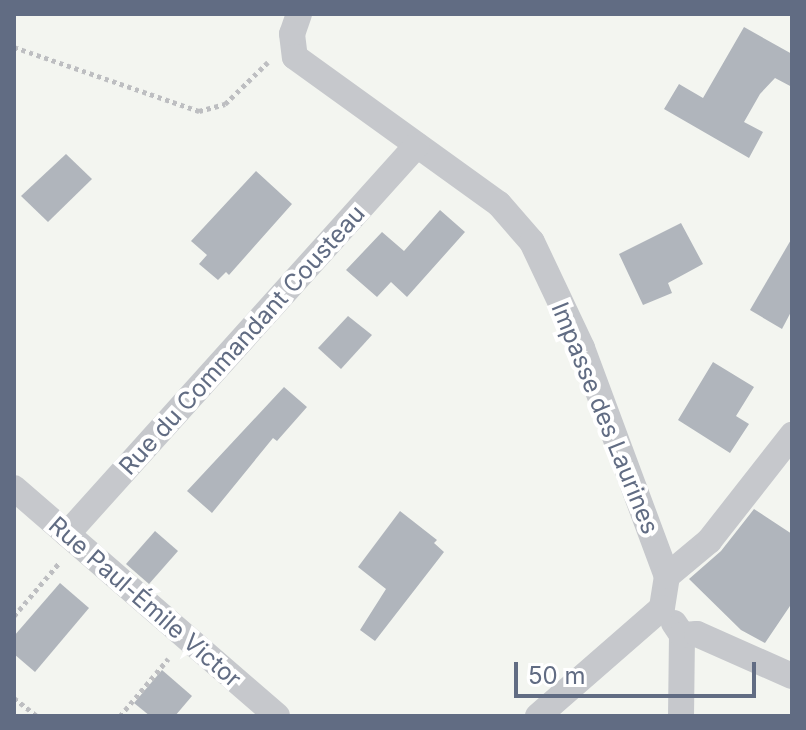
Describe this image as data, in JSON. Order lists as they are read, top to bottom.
{
  "streets": {
    "street": ["Rue du Commandant Cousteau", "Impasse des Laurines", "Rue Paul-Émile Victor"]
  },
  "crossings": [
    ["Rue du Commandant Cousteau", "Impasse des Laurines"],
    ["Rue du Commandant Cousteau", "Rue Paul-Émile Victor"]
  ],
  "scale_bar": "50 m"
}
